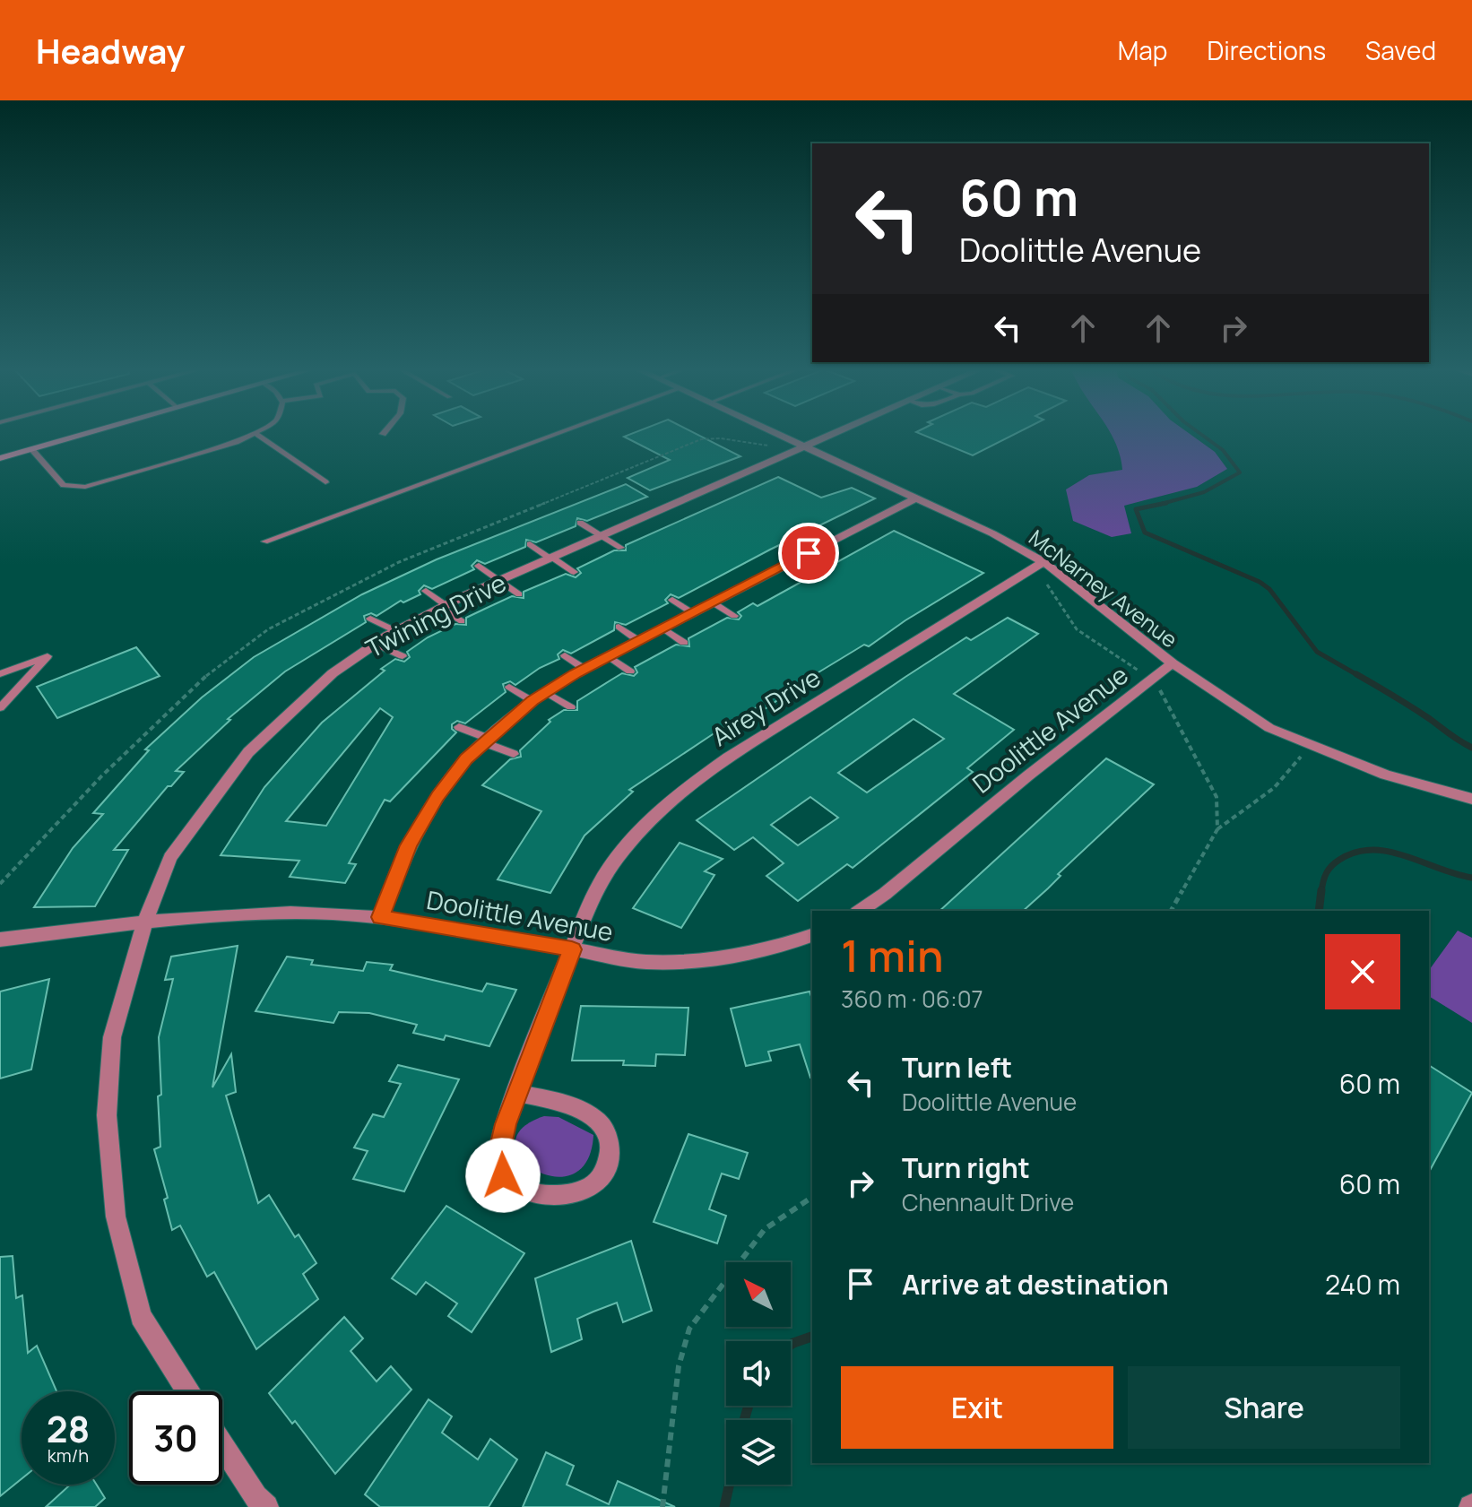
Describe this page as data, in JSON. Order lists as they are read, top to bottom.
{
  "streets": {
    "street": [
      "McNarney Avenue",
      "Twining Drive",
      "Airey Drive",
      "Doolittle Avenue"
    ]
  },
  "crossings": [
    ["McNarney Avenue", "Twining Drive"],
    ["McNarney Avenue", "Airey Drive"],
    ["McNarney Avenue", "Doolittle Avenue"],
    ["Twining Drive", "Doolittle Avenue"],
    ["Airey Drive", "Doolittle Avenue"]
  ],
  "north": "top left",
  "page": {
    "header": "Headway",
    "nav": ["Map", "Directions", "Saved"],
    "turn": ["60 m", "Doolittle Avenue"],
    "heading": ["1 min", "360 m · 06:07"],
    "list": [
      {
        "name": "Turn left",
        "note": "Doolittle Avenue",
        "value": "60 m"
      },
      {
        "name": "Turn right",
        "note": "Chennault Drive",
        "value": "60 m"
      },
      {
        "name": "Arrive at destination",
        "value": "240 m"
      }
    ],
    "buttons": ["Exit", "Share"],
    "speed": "28 km/h",
    "limit": "30"
  }
}
